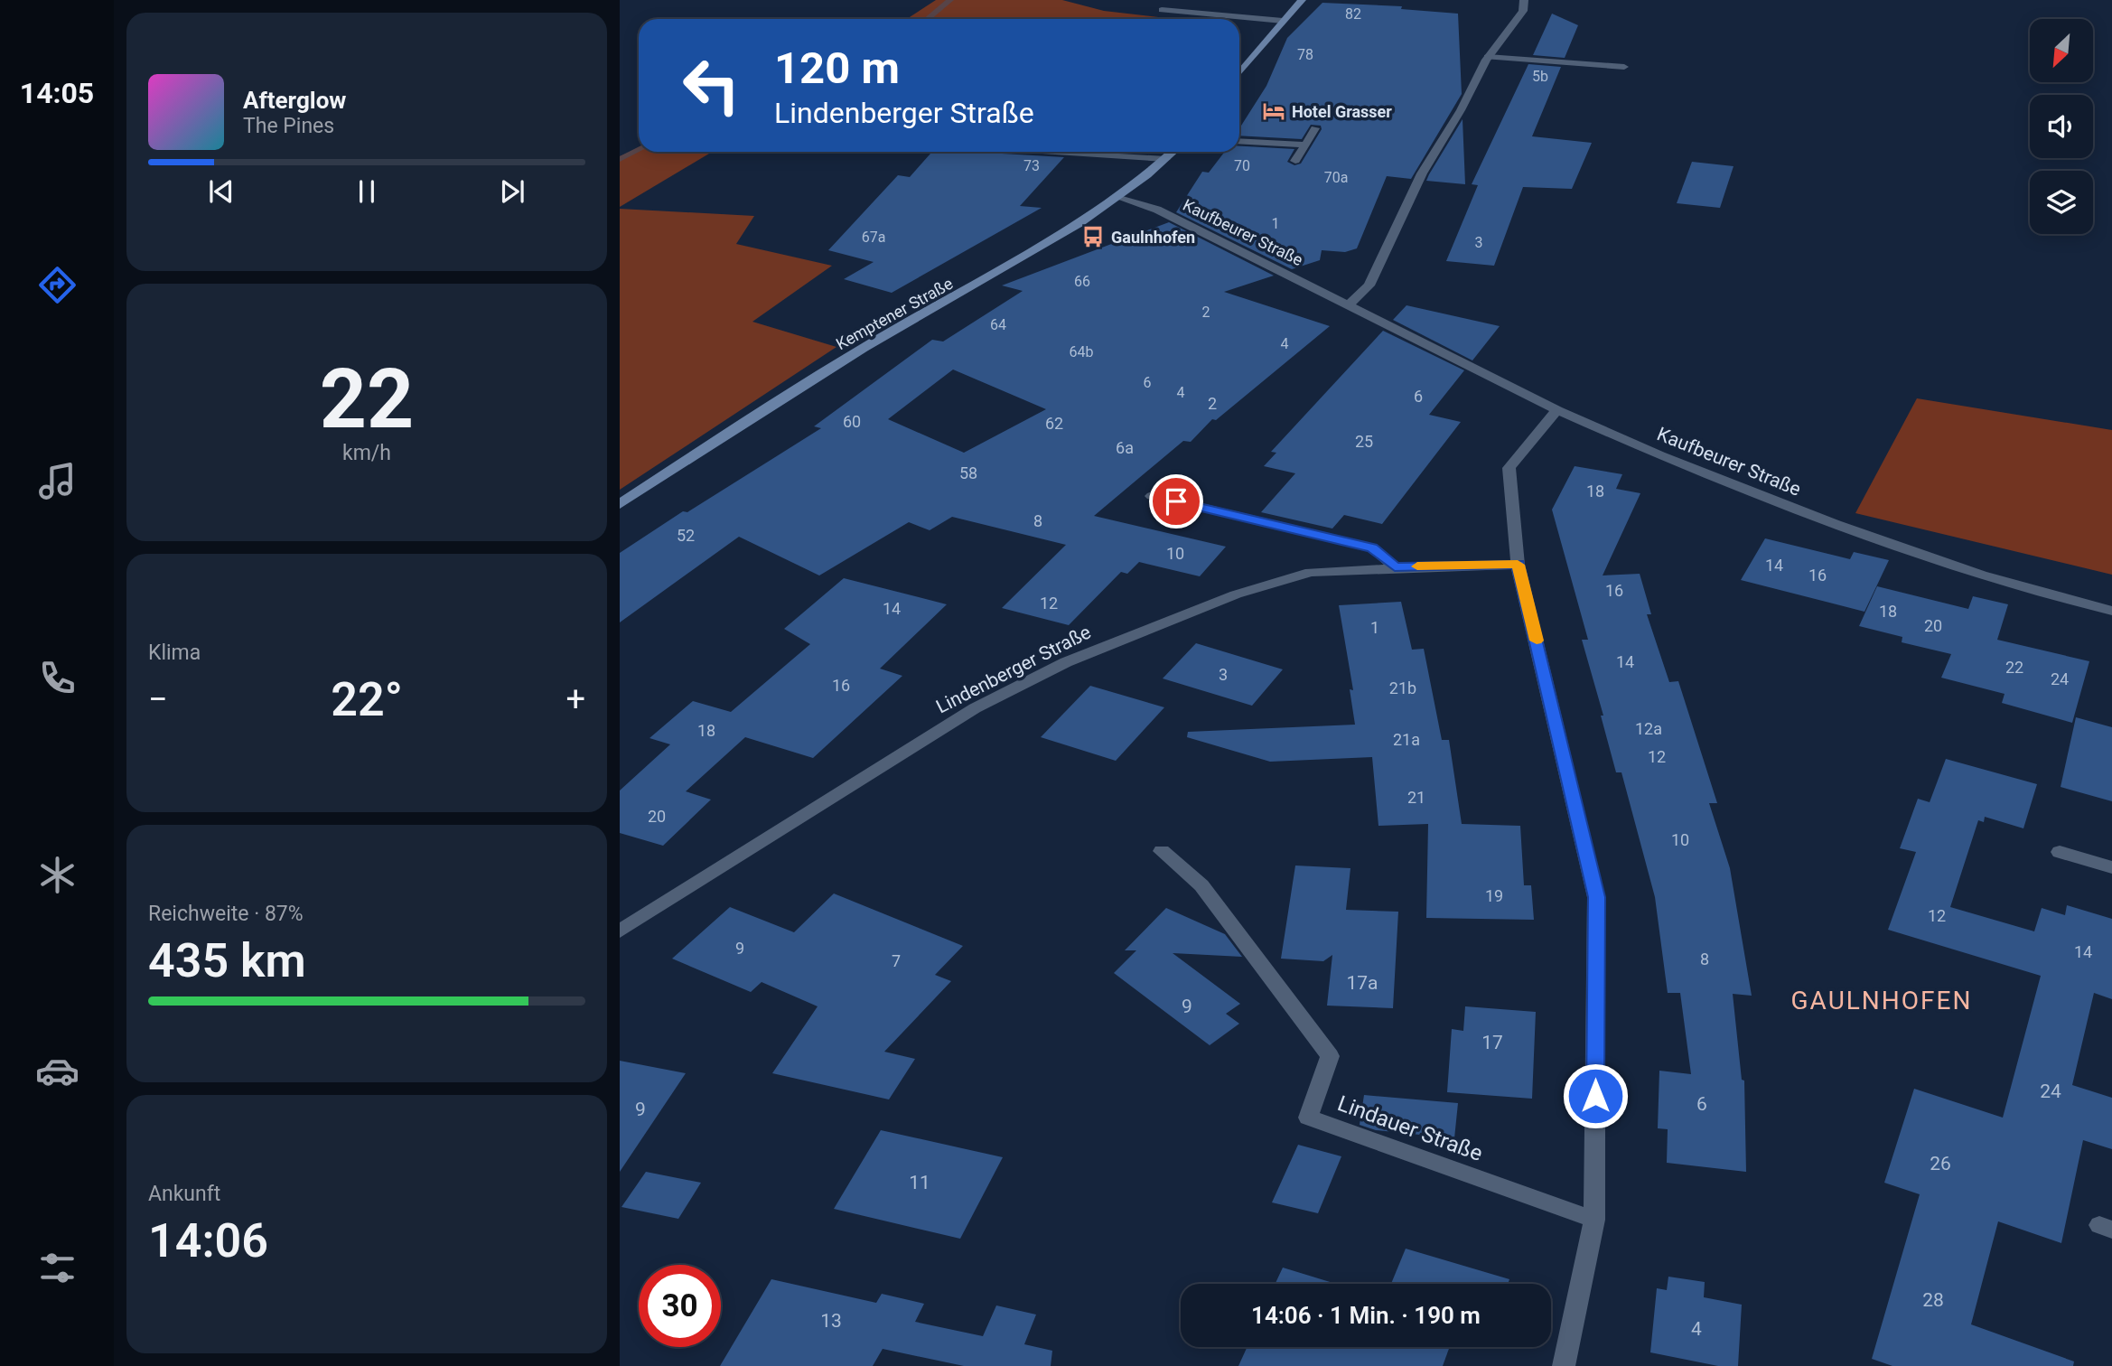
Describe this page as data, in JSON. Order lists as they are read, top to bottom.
{
  "streets": {
    "street": [
      "Kaufbeurer Straße",
      "Kemptener Straße",
      "Lindenberger Straße",
      "Lindauer Straße"
    ]
  },
  "crossings": [
    ["Kaufbeurer Straße", "Kemptener Straße"]
  ],
  "districts": ["GAULNHOFEN"],
  "places": {
    "hotel": ["Hotel Grasser"],
    "bus stop": ["Gaulnhofen"]
  },
  "house_numbers": [
    "82",
    "78",
    "5b",
    "73",
    "70",
    "70a",
    "1",
    "67a",
    "3",
    "66",
    "2",
    "64",
    "4",
    "64b",
    "6",
    "4",
    "6",
    "2",
    "60",
    "62",
    "25",
    "6a",
    "58",
    "18",
    "8",
    "52",
    "10",
    "14",
    "16",
    "16",
    "12",
    "14",
    "18",
    "20",
    "1",
    "14",
    "22",
    "3",
    "24",
    "16",
    "21b",
    "12a",
    "18",
    "21a",
    "12",
    "21",
    "20",
    "10",
    "19",
    "12",
    "9",
    "14",
    "8",
    "7",
    "17a",
    "9",
    "17",
    "24",
    "6",
    "9",
    "26",
    "11",
    "28",
    "13",
    "4"
  ],
  "north": "bottom left",
  "page": {
    "tabs": "14:05",
    "turn": ["120 m", "Lindenberger Straße"],
    "song": ["Afterglow", "The Pines"],
    "tile": [
      ["22", "km/h"],
      "Klima",
      ["Reichweite · 87%", "435 km"],
      ["Ankunft", "14:06"]
    ],
    "heat": ["−", "22°", "+"],
    "limit": "30",
    "trip": "14:06 · 1 Min. · 190 m"
  }
}
